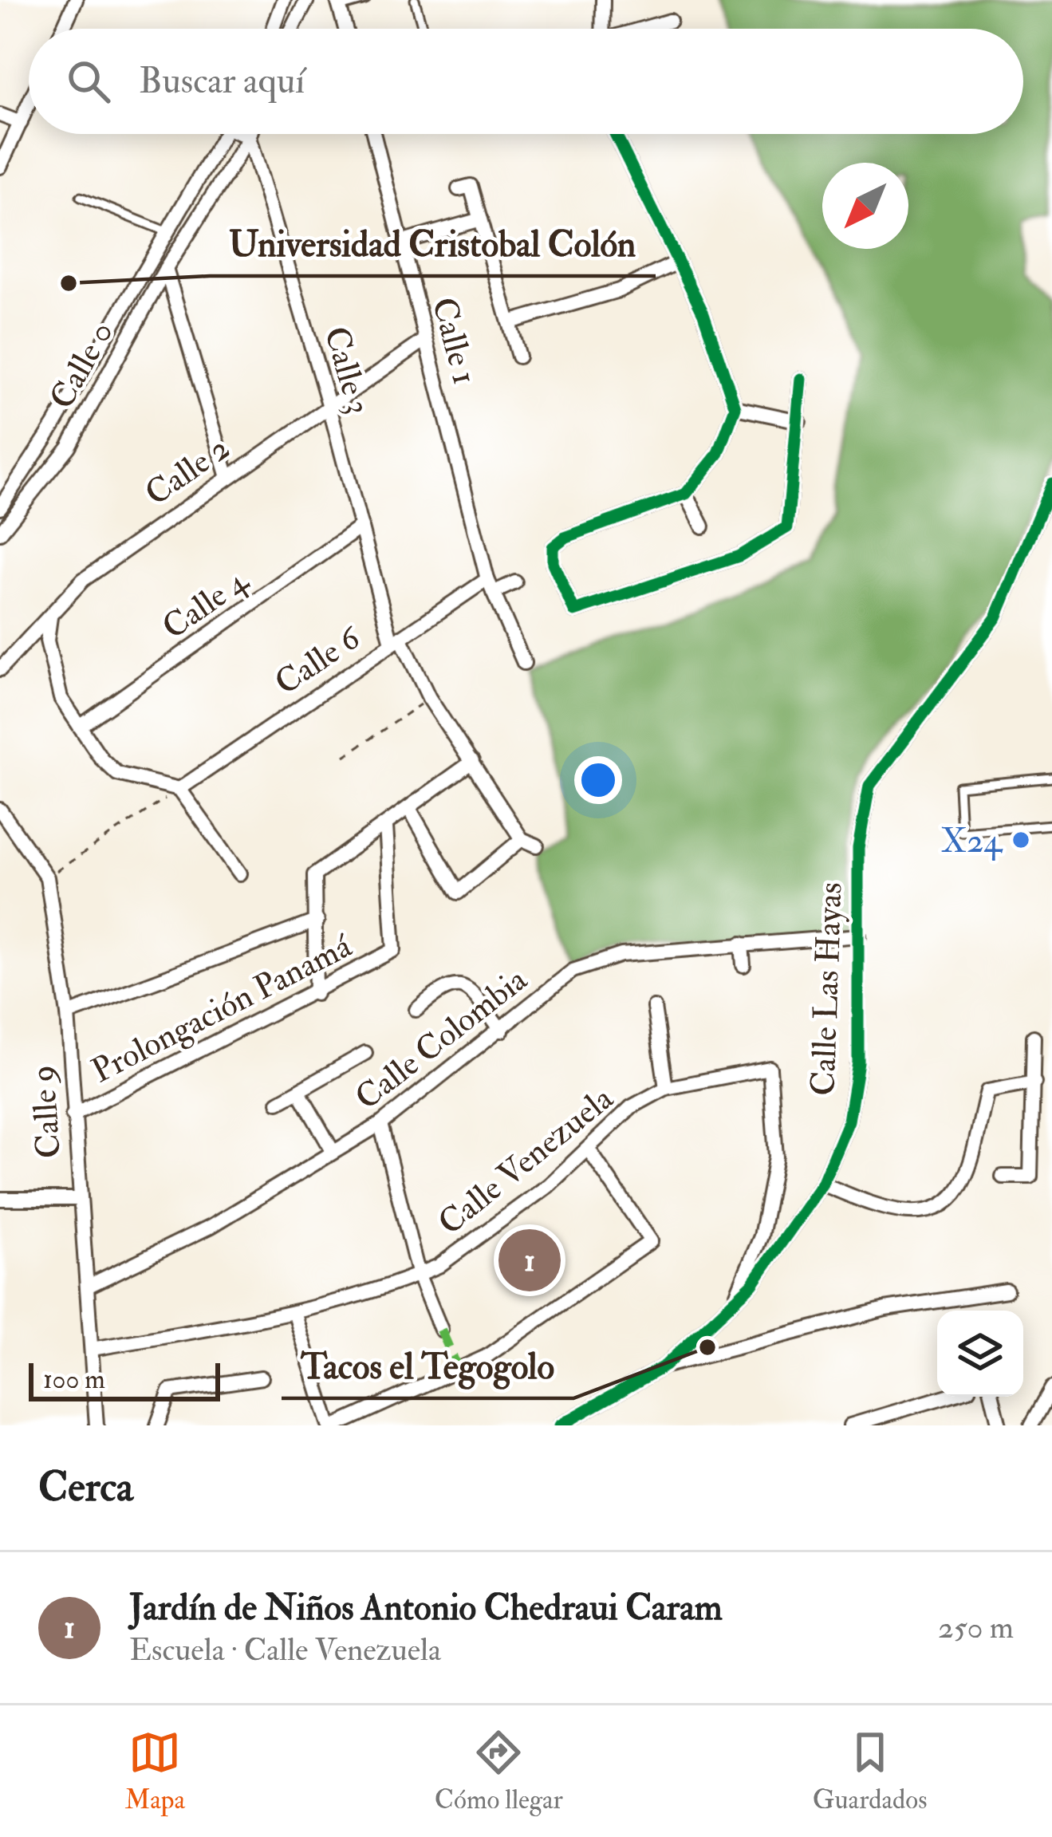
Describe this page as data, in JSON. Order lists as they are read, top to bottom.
{
  "streets": {
    "street": [
      "Calle 1",
      "Calle 0",
      "Calle 3",
      "Calle 2",
      "Calle 4",
      "Calle 6",
      "Calle Las Hayas",
      "Prolongación Panamá",
      "Calle Colombia",
      "Calle 9",
      "Calle Venezuela"
    ]
  },
  "crossings": [
    ["Calle 1", "Calle 2"],
    ["Calle 1", "Calle 6"],
    ["Calle 0", "Calle 3"],
    ["Calle 3", "Calle 2"],
    ["Calle 3", "Calle 4"],
    ["Calle 3", "Calle 6"],
    ["Calle Las Hayas", "Calle Colombia"],
    ["Calle Las Hayas", "Calle Venezuela"],
    ["Prolongación Panamá", "Calle 9"],
    ["Calle Colombia", "Calle 9"],
    ["Calle 9", "Calle Venezuela"]
  ],
  "places": ["Universidad Cristobal Colón", "X24", "Tacos el Tegogolo"],
  "scale_bar": "100 m",
  "north": "bottom left",
  "page": {
    "search": "Buscar aquí",
    "pins": "1",
    "scale": "100 m",
    "heading": "Cerca",
    "list": [
      {
        "mark": "1",
        "name": "Jardín de Niños Antonio Chedraui Caram",
        "note": "Escuela · Calle Venezuela",
        "value": "250 m"
      }
    ],
    "nav": ["Mapa", "Cómo llegar", "Guardados"]
  }
}
